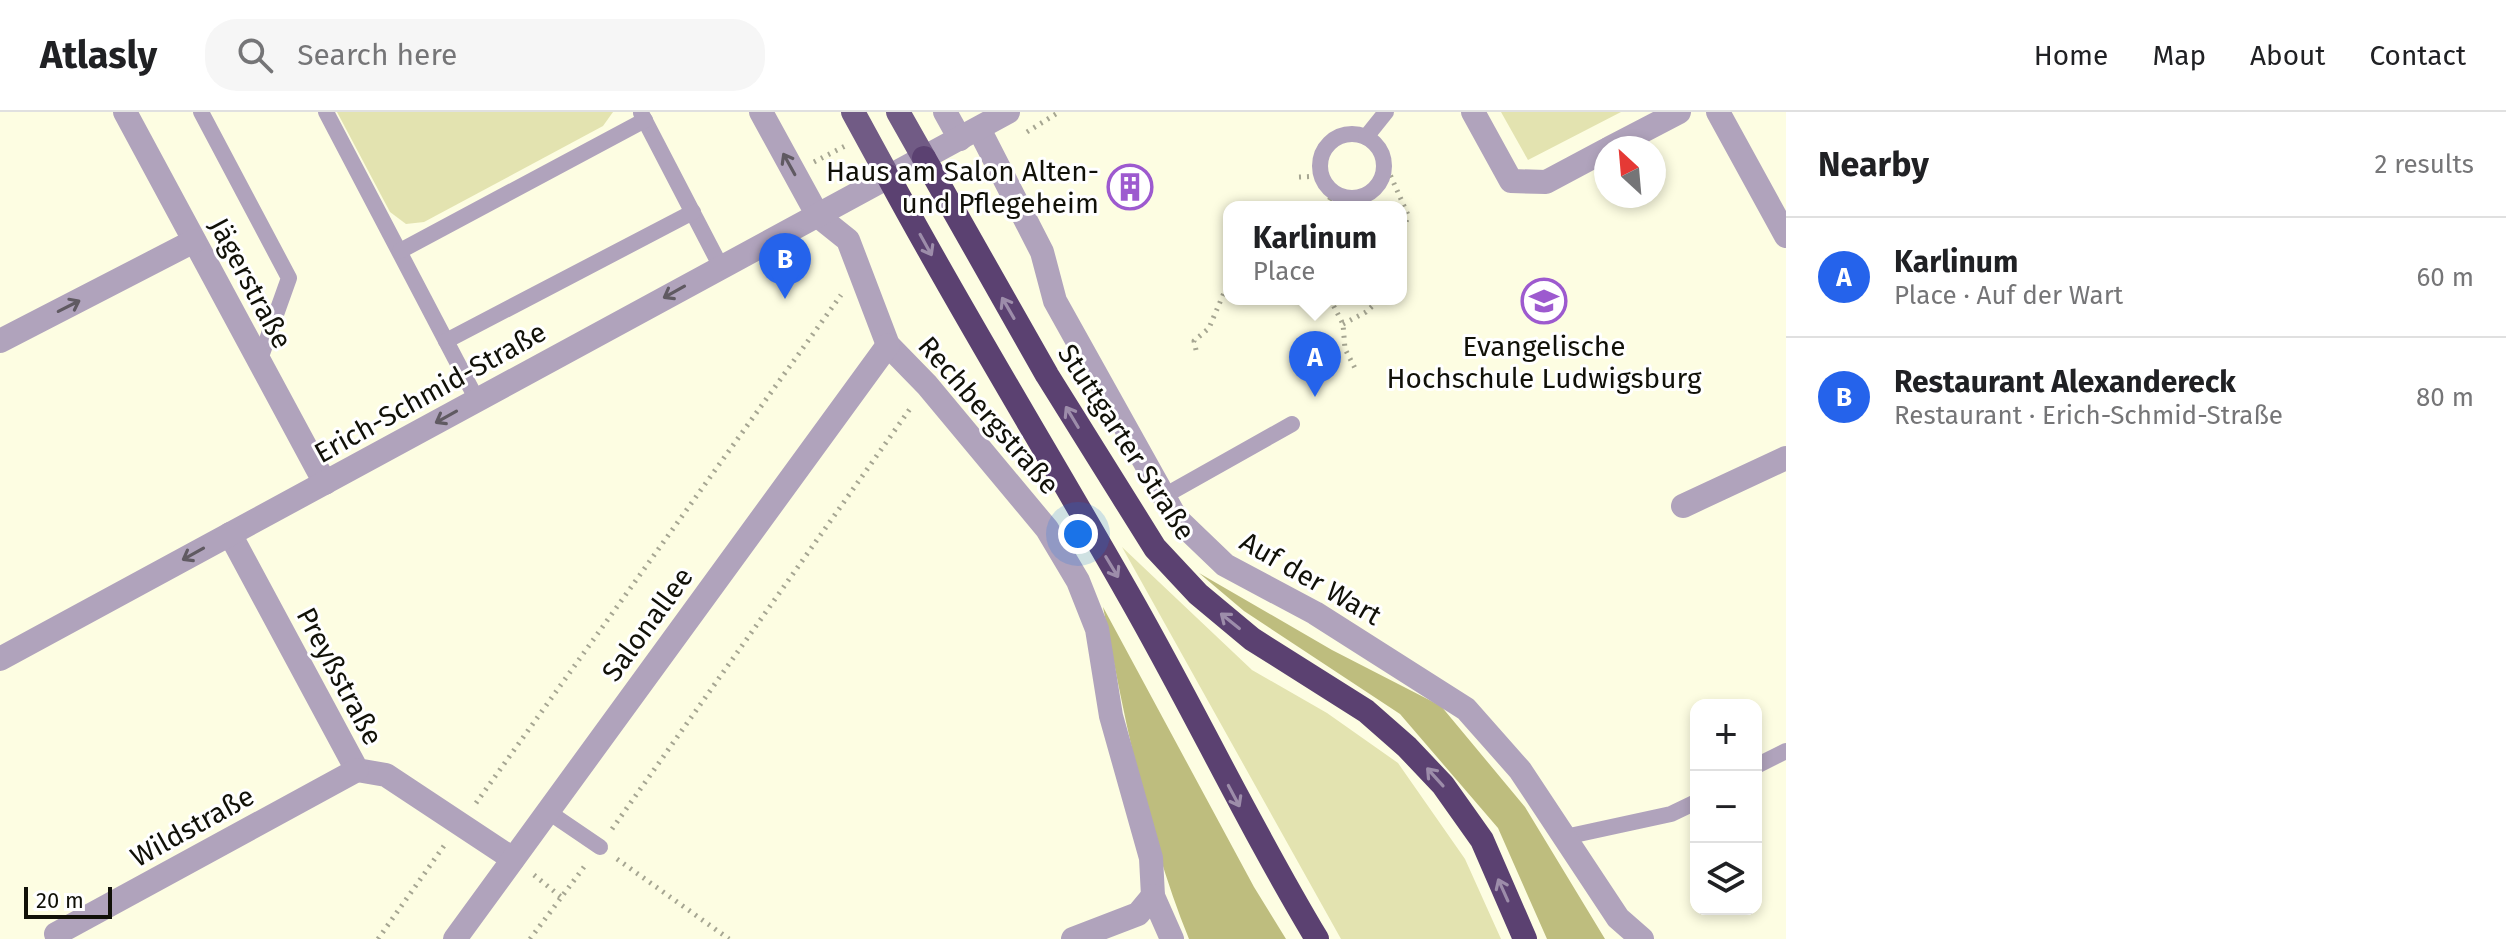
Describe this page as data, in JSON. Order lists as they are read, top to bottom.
{
  "streets": {
    "highway": ["Stuttgarter Straße"],
    "street": [
      "Jägerstraße",
      "Erich-Schmid-Straße",
      "Rechbergstraße",
      "Auf der Wart",
      "Salonallee",
      "Preyßstraße",
      "Wildstraße"
    ]
  },
  "crossings": [
    ["Jägerstraße", "Erich-Schmid-Straße"],
    ["Erich-Schmid-Straße", "Rechbergstraße"],
    ["Erich-Schmid-Straße", "Stuttgarter Straße"],
    ["Erich-Schmid-Straße", "Auf der Wart"],
    ["Erich-Schmid-Straße", "Preyßstraße"],
    ["Rechbergstraße", "Salonallee"],
    ["Salonallee", "Preyßstraße"],
    ["Preyßstraße", "Wildstraße"]
  ],
  "one_way": ["Erich-Schmid-Straße", "Stuttgarter Straße"],
  "places": {
    "building": ["Haus am Salon Alten- und Pflegeheim"],
    "school or university": ["Evangelische Hochschule Ludwigsburg"]
  },
  "scale_bar": "20 m",
  "north": "top left",
  "page": {
    "header": "Atlasly",
    "search": "Search here",
    "nav": [
      "Home",
      "Map",
      "About",
      "Contact"
    ],
    "heading": ["Nearby", "2 results"],
    "popup": ["Karlinum", "Place"],
    "list": [
      {
        "mark": "A",
        "name": "Karlinum",
        "note": "Place · Auf der Wart",
        "value": "60 m"
      },
      {
        "mark": "B",
        "name": "Restaurant Alexandereck",
        "note": "Restaurant · Erich-Schmid-Straße",
        "value": "80 m"
      }
    ],
    "pins": ["B", "A"],
    "map_buttons": ["+", "−"],
    "scale": "20 m"
  }
}
